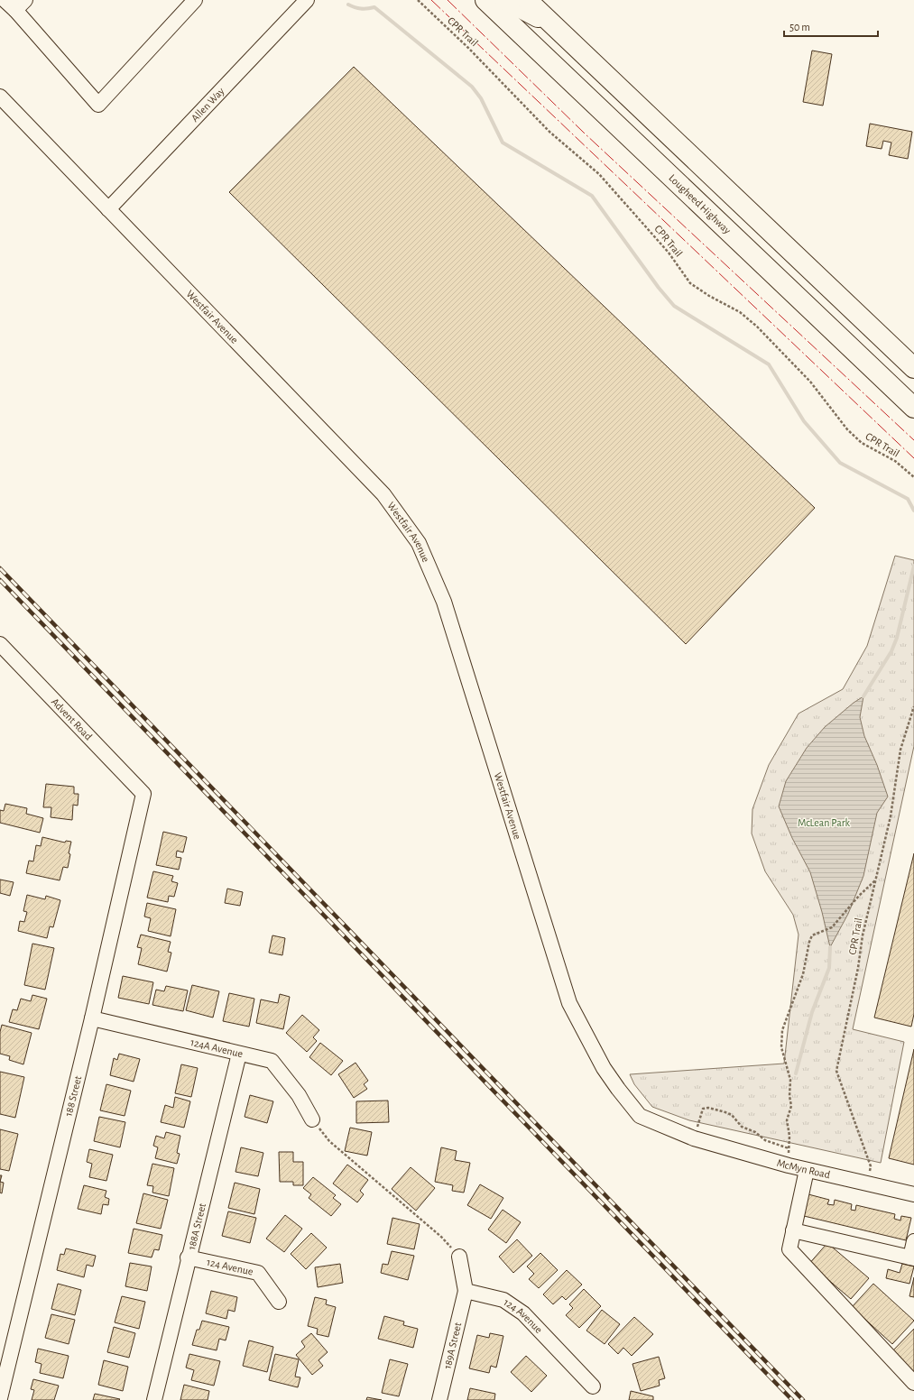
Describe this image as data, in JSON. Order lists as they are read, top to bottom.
{
  "streets": {
    "highway": ["Lougheed Highway"],
    "street": [
      "Allen Way",
      "Westfair Avenue",
      "Advent Road",
      "124A Avenue",
      "188 Street",
      "McMyn Road",
      "188A Street",
      "124 Avenue",
      "189A Street"
    ],
    "path": ["CPR Trail"]
  },
  "crossings": [
    ["Allen Way", "Westfair Avenue"],
    ["Westfair Avenue", "McMyn Road"],
    ["Advent Road", "188 Street"],
    ["124A Avenue", "188 Street"],
    ["124A Avenue", "188A Street"],
    ["188A Street", "124 Avenue"],
    ["124 Avenue", "189A Street"]
  ],
  "parks": ["McLean Park"],
  "scale_bar": "50 m"
}
